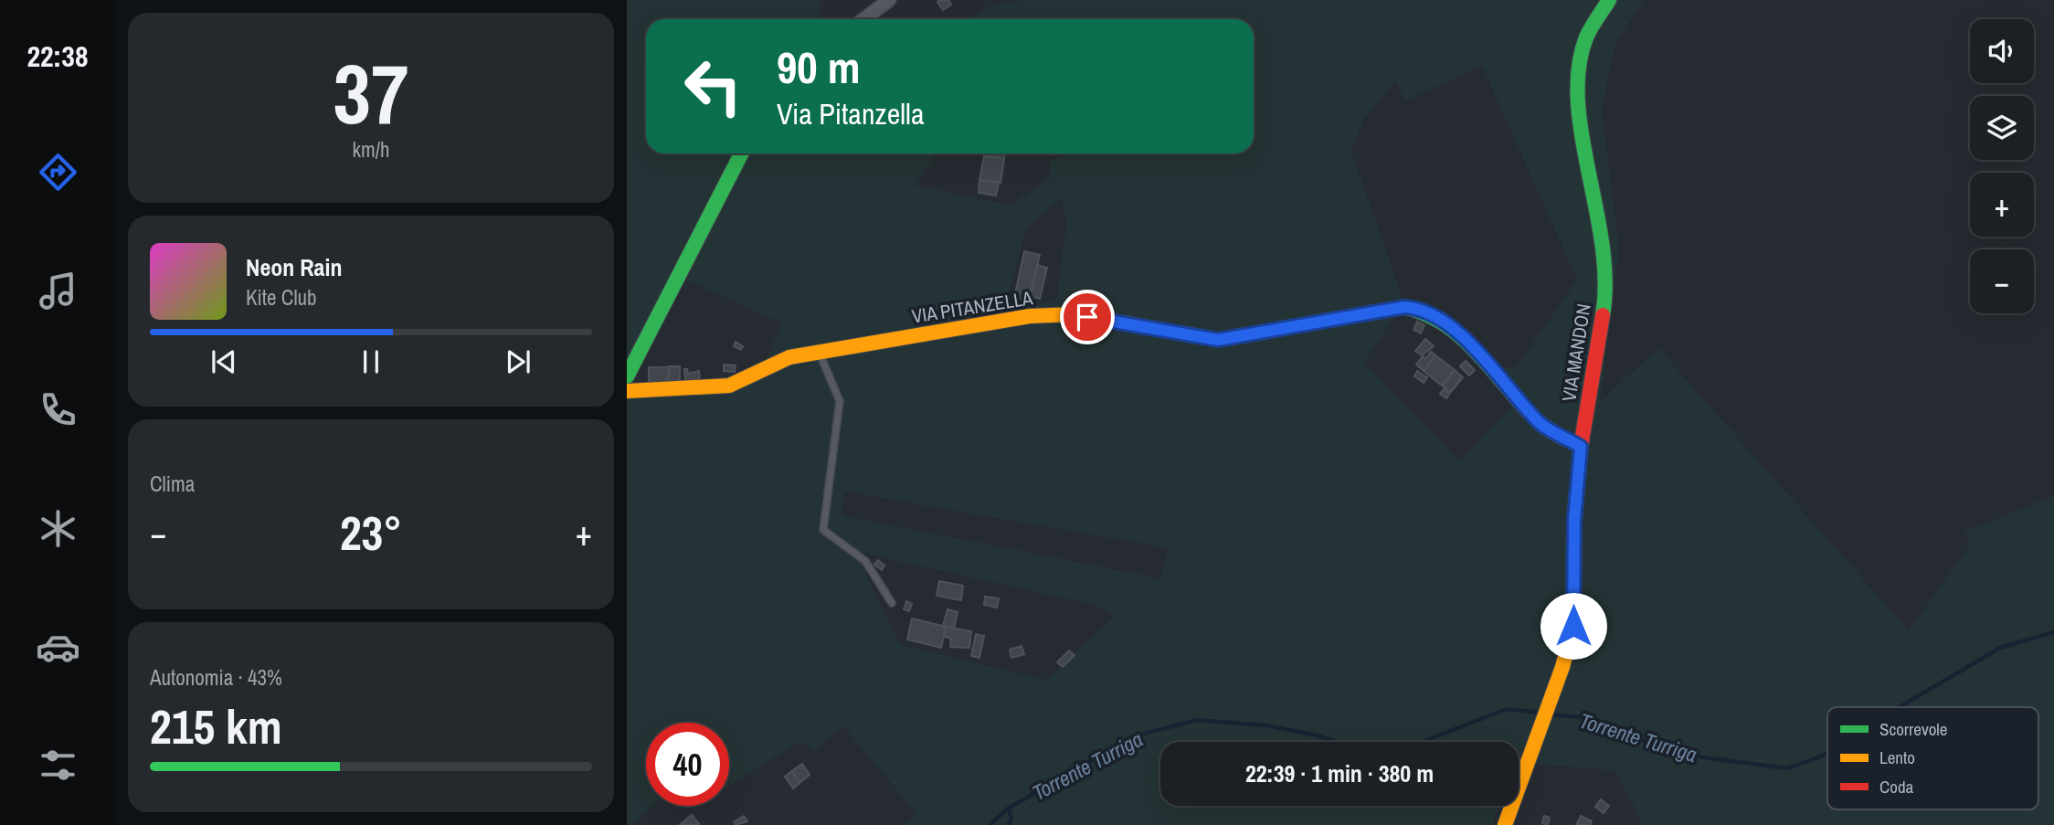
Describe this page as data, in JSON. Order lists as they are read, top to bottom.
{
  "streets": {
    "street": ["VIA PITANZELLA", "VIA MANDON"]
  },
  "crossings": [
    ["VIA PITANZELLA", "VIA MANDON"]
  ],
  "water": ["Torrente Turriga"],
  "legend": ["Scorrevole", "Lento", "Coda"],
  "page": {
    "tabs": "22:38",
    "tile": [
      ["37", "km/h"],
      "Clima",
      ["Autonomia · 43%", "215 km"]
    ],
    "map_buttons": ["+", "−"],
    "turn": ["90 m", "Via Pitanzella"],
    "song": ["Neon Rain", "Kite Club"],
    "heat": ["−", "23°", "+"],
    "limit": "40",
    "trip": "22:39 · 1 min · 380 m"
  }
}
